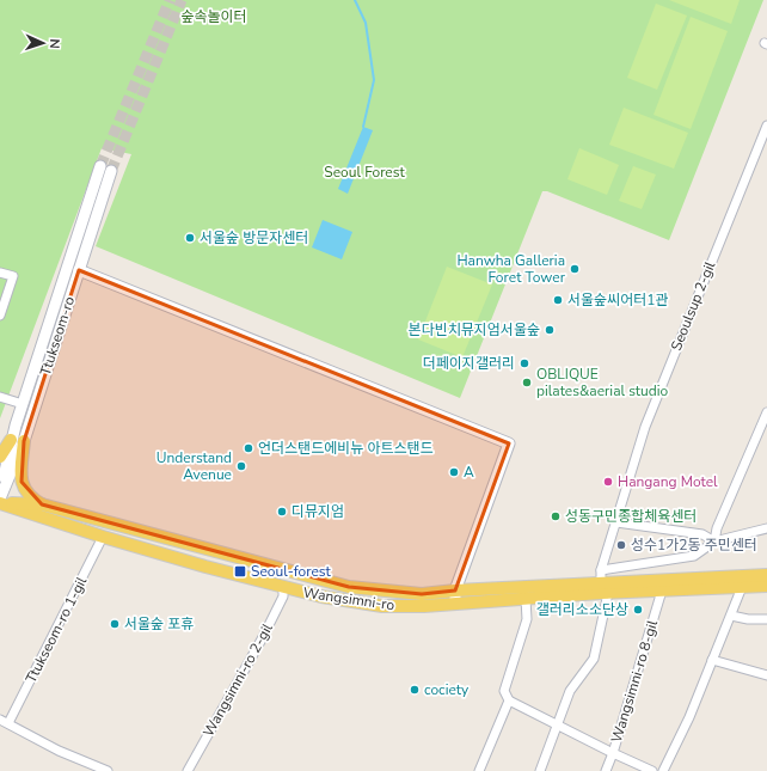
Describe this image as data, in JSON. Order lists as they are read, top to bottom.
{
  "streets": {
    "main road": ["Ttukseom-ro", "Wangsimni-ro"],
    "street": [
      "Seoulsup 2-gil",
      "Ttukseom-ro 1-gil",
      "Wangsimni-ro 2-gil",
      "Wangsimni-ro 8-gil"
    ]
  },
  "crossings": [
    ["Seoulsup 2-gil", "Wangsimni-ro"],
    ["Wangsimni-ro", "Ttukseom-ro 1-gil"],
    ["Wangsimni-ro", "Wangsimni-ro 2-gil"],
    ["Wangsimni-ro", "Wangsimni-ro 8-gil"]
  ],
  "parks": ["숲속놀이터", "Seoul Forest"],
  "places": {
    "other": [
      "서울숲 방문자센터",
      "Hanwha Galleria Foret Tower",
      "서울숲씨어터1관",
      "본다빈치뮤지엄서울숲",
      "더페이지갤러리",
      "OBLIQUE pilates&aerial studio",
      "언더스탠드에비뉴 아트스탠드",
      "Understand Avenue",
      "A",
      "Hangang Motel",
      "디뮤지엄",
      "성동구민종합체육센터",
      "성수1가2동 주민센터",
      "갤러리소소단상",
      "서울숲 포휴",
      "cociety"
    ],
    "transit": ["Seoul-forest"]
  },
  "north": "right"
}
